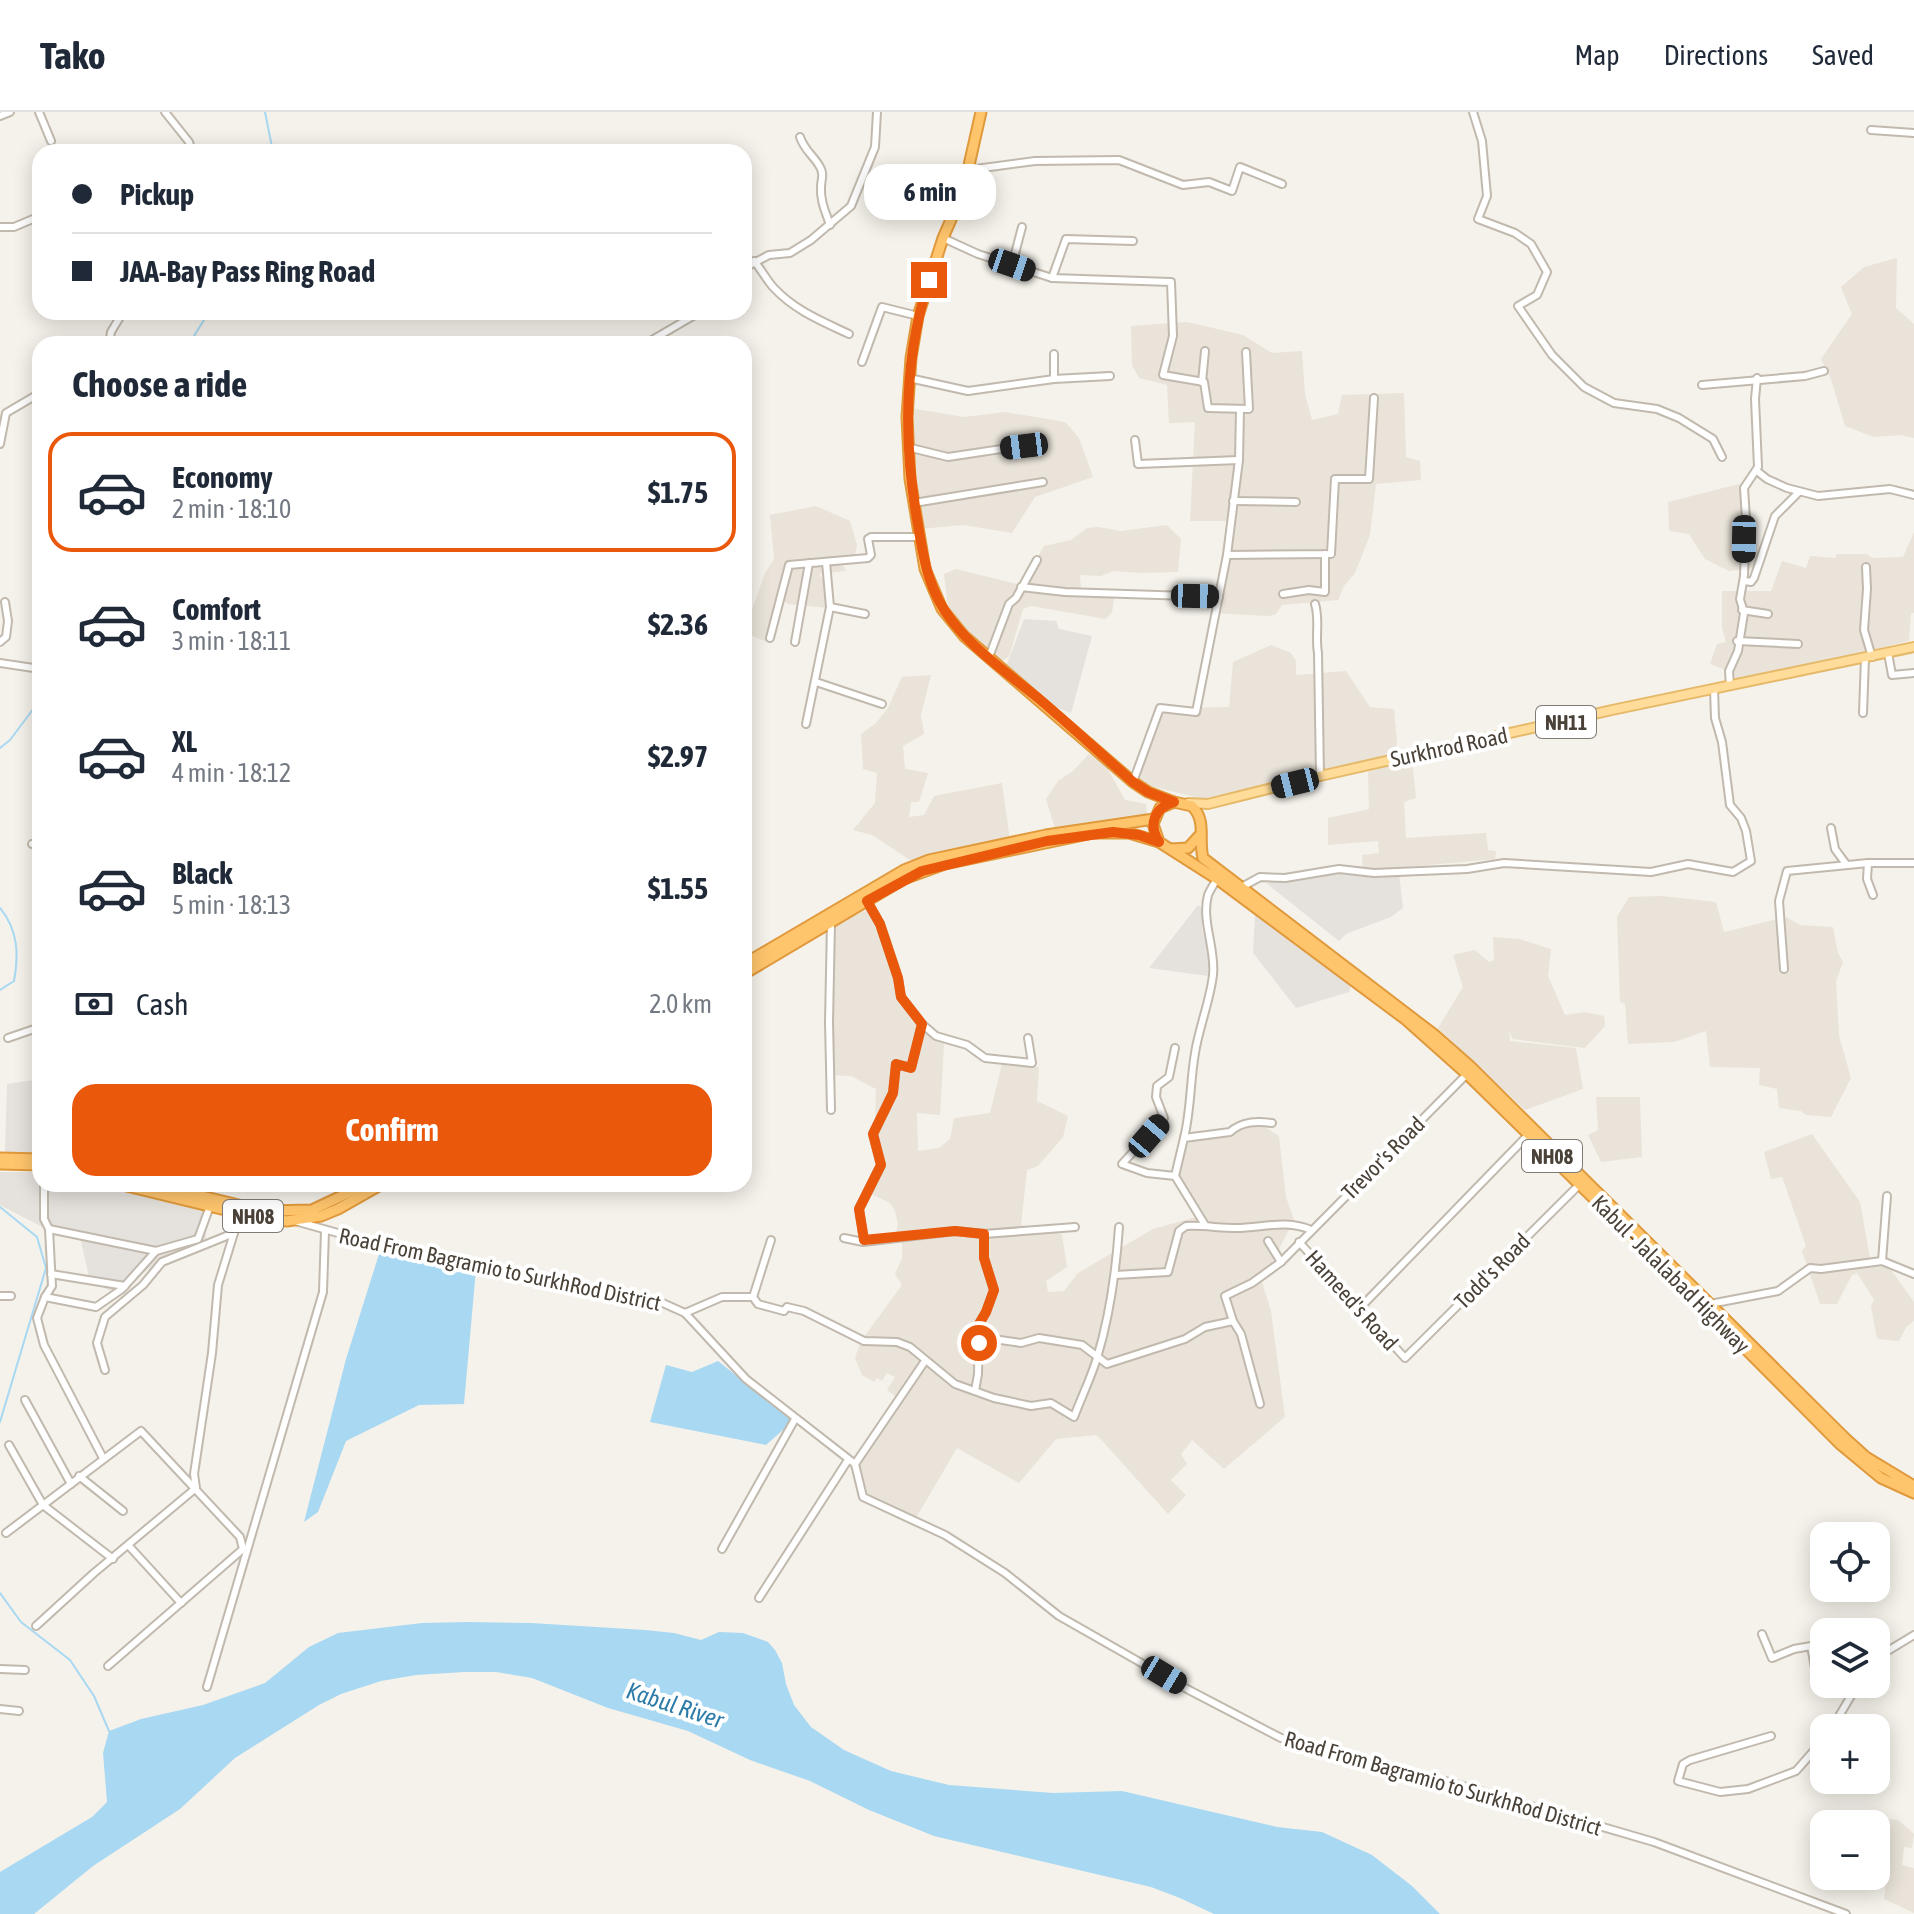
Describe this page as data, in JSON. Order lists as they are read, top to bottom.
{
  "streets": {
    "highway": ["NH08", "Kabul - Jalalabad Highway"],
    "main road": ["NH11", "Surkhrod Road"],
    "street": [
      "Trevor's Road",
      "Road From Bagramio to SurkhRod District",
      "Todd's Road",
      "Hameed's Road"
    ]
  },
  "crossings": [
    ["Surkhrod Road", "Kabul - Jalalabad Highway"],
    ["NH08", "Road From Bagramio to SurkhRod District"],
    ["Trevor's Road", "Kabul - Jalalabad Highway"],
    ["Trevor's Road", "Hameed's Road"],
    ["Todd's Road", "Kabul - Jalalabad Highway"],
    ["Todd's Road", "Hameed's Road"]
  ],
  "water": ["Kabul River"],
  "page": {
    "header": "Tako",
    "nav": ["Map", "Directions", "Saved"],
    "banner": ["Pickup", "JAA-Bay Pass Ring Road"],
    "bubble": "6 min",
    "heading": "Choose a ride",
    "list": [
      {
        "name": "Economy",
        "note": "2 min · 18:10",
        "value": "$1.75"
      },
      {
        "name": "Comfort",
        "note": "3 min · 18:11",
        "value": "$2.36"
      },
      {
        "name": "XL",
        "note": "4 min · 18:12",
        "value": "$2.97"
      },
      {
        "name": "Black",
        "note": "5 min · 18:13",
        "value": "$1.55"
      }
    ],
    "pay": ["Cash", "2.0 km"],
    "buttons": "Confirm",
    "map_buttons": ["+", "−"]
  }
}
